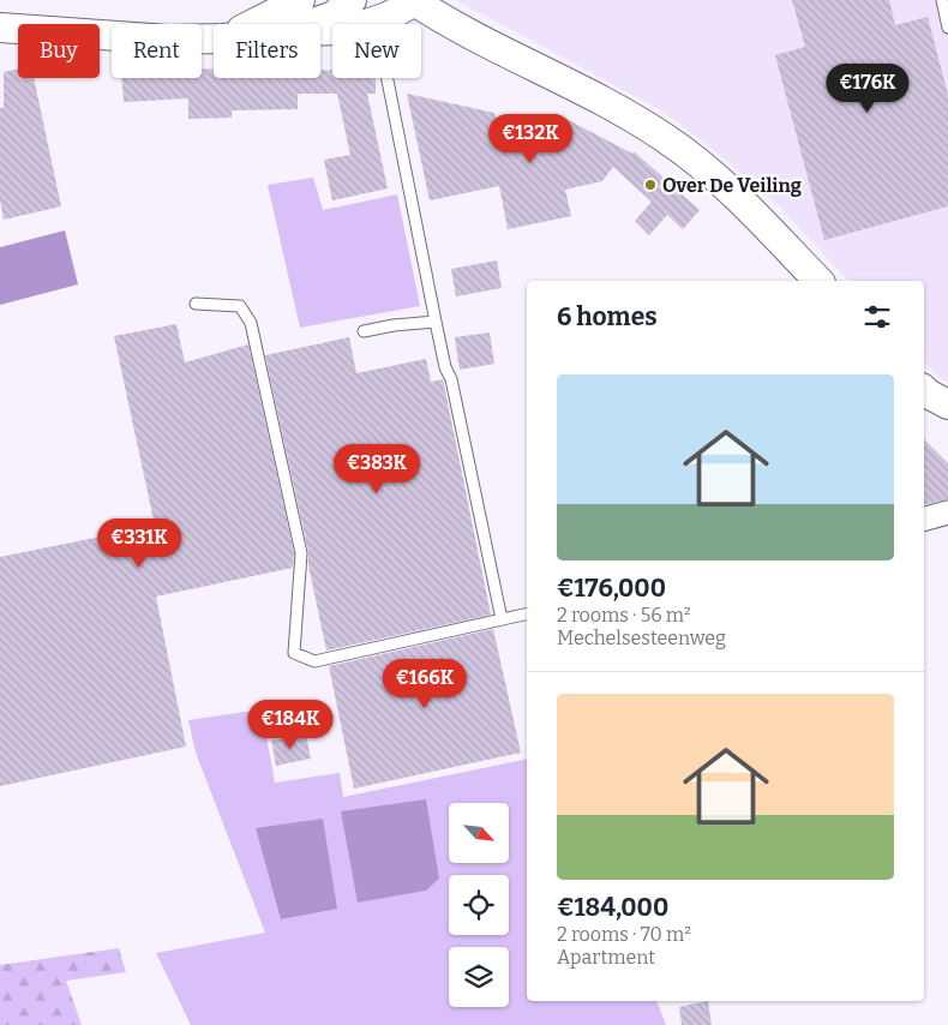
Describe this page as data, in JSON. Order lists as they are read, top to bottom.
{
  "places": ["Over De Veiling"],
  "north": "bottom right",
  "page": {
    "chip": [
      "Buy",
      "Rent",
      "Filters",
      "New"
    ],
    "price": [
      "€176K",
      "€132K",
      "€383K",
      "€331K",
      "€166K",
      "€184K"
    ],
    "heading": "6 homes",
    "list": [
      {
        "name": "€176,000",
        "note": "2 rooms · 56 m² · Mechelsesteenweg"
      },
      {
        "name": "€184,000",
        "note": "2 rooms · 70 m² · Apartment"
      }
    ]
  }
}
